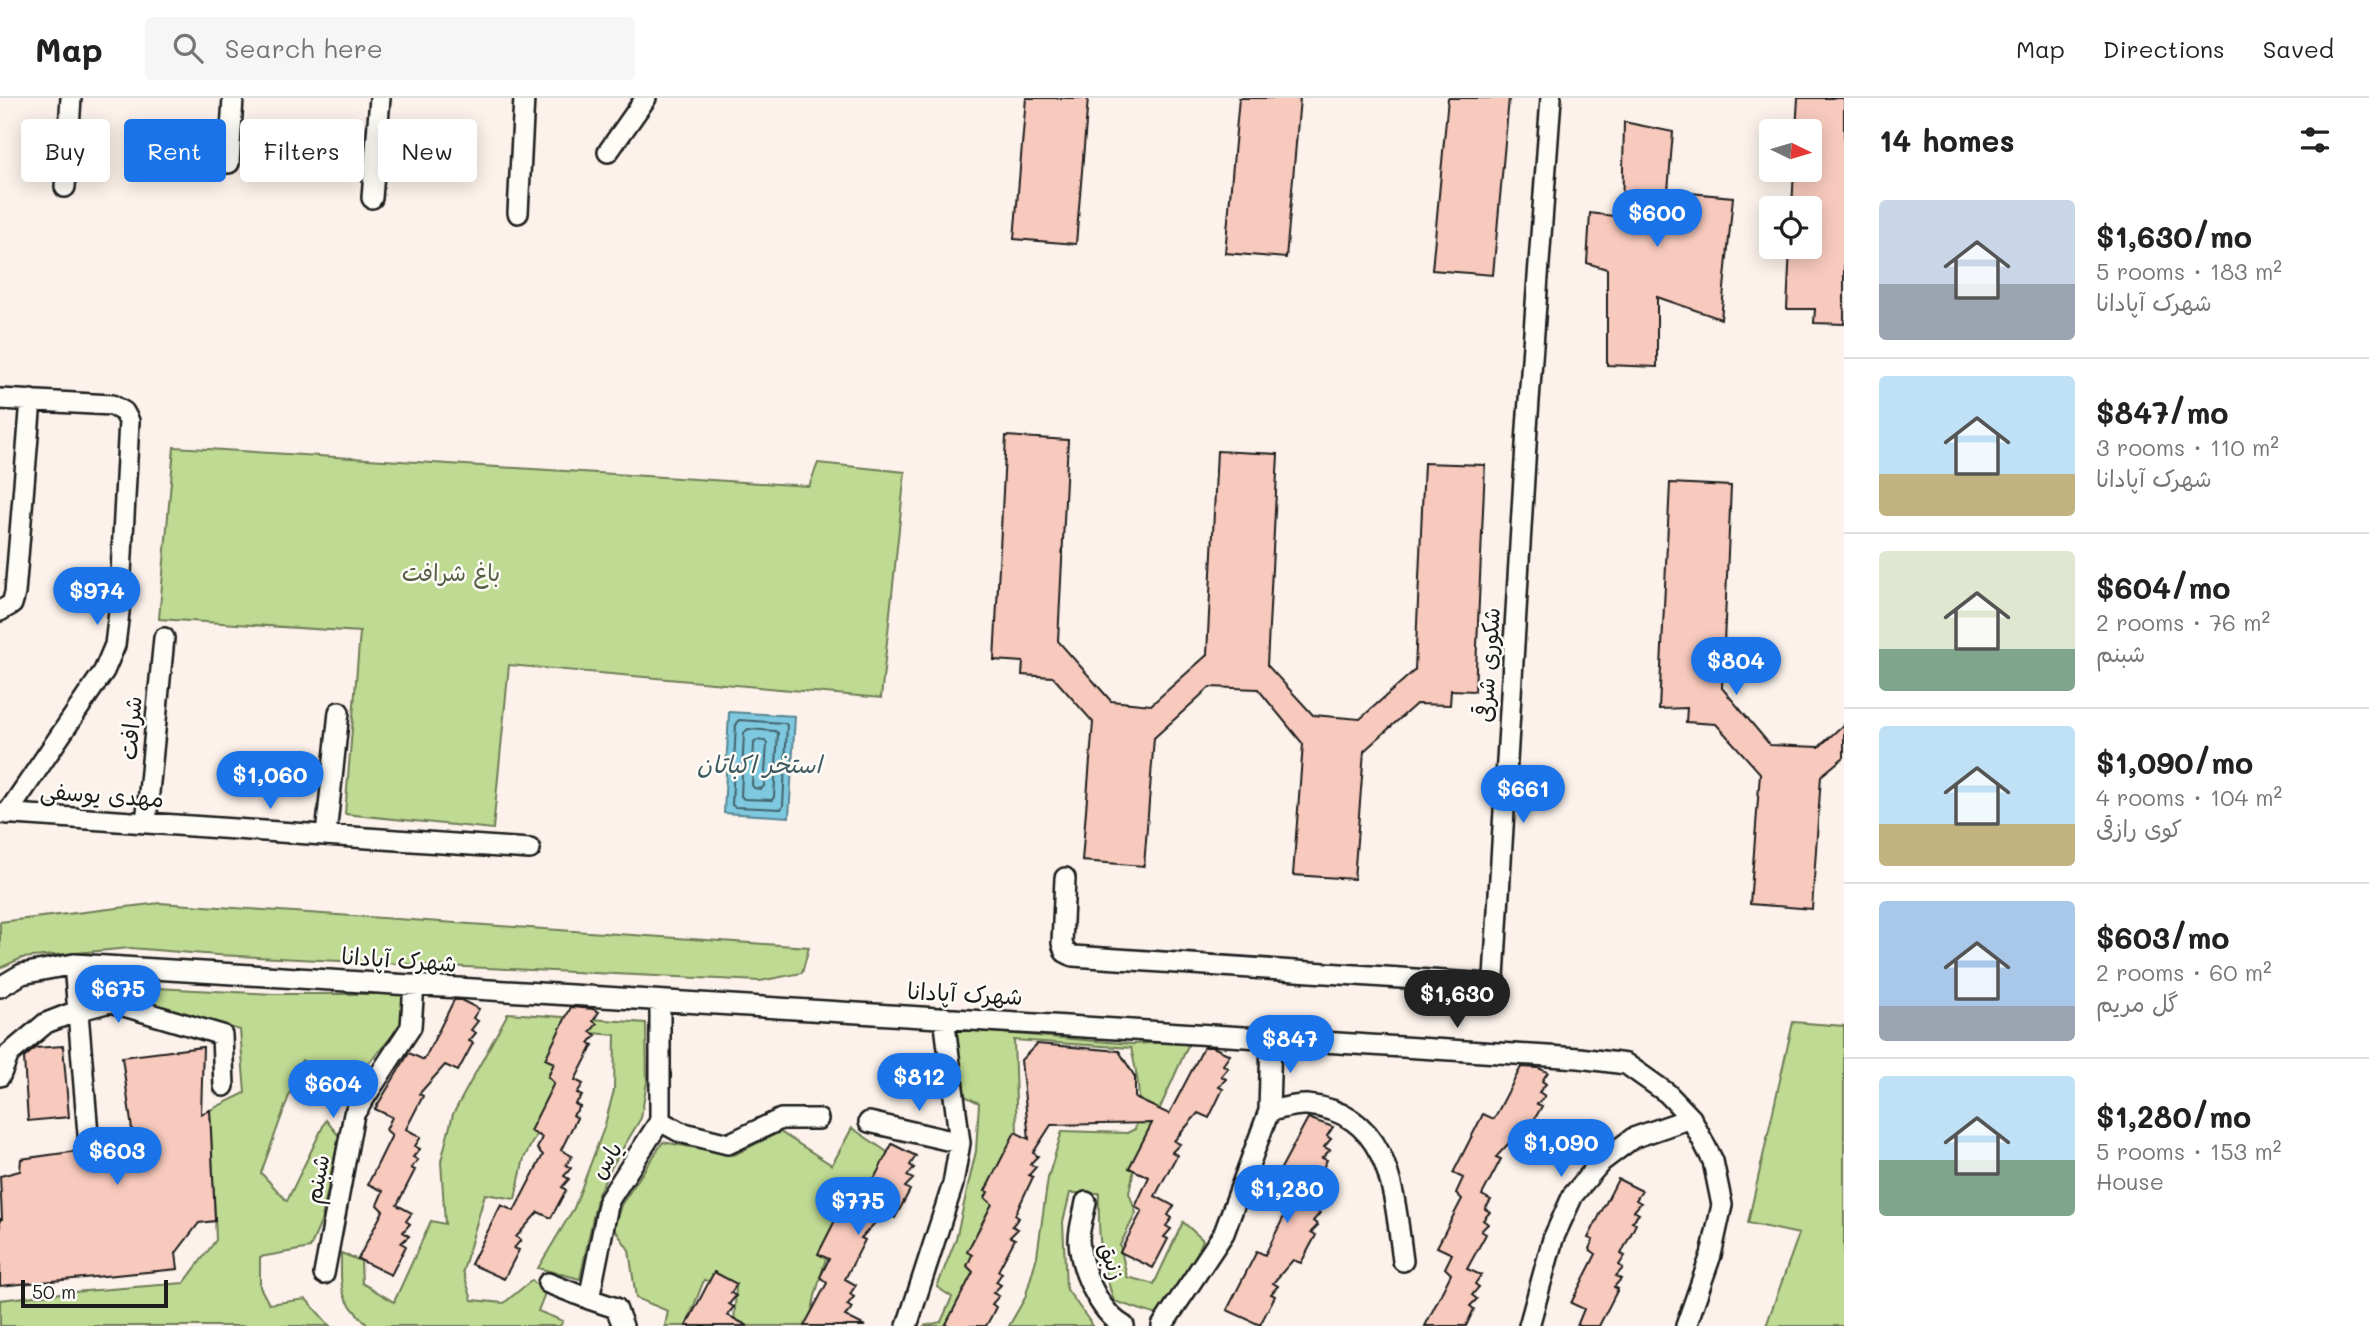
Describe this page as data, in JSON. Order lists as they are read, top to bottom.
{
  "streets": {
    "street": [
      "شکوری شرقی",
      "شرافت",
      "مهدی یوسفی",
      "شهرک آپادانا",
      "یاس",
      "شبنم",
      "زنبق"
    ]
  },
  "crossings": [
    ["شرافت", "مهدی یوسفی"],
    ["شهرک آپادانا", "شبنم"]
  ],
  "water": ["استخر اکباتان"],
  "parks": ["باغ شرافت"],
  "scale_bar": "50 m",
  "north": "right",
  "page": {
    "header": "Map",
    "search": "Search here",
    "nav": ["Map", "Directions", "Saved"],
    "heading": "14 homes",
    "chip": [
      "Buy",
      "Rent",
      "Filters",
      "New"
    ],
    "list": [
      {
        "name": "$1,630/mo",
        "note": "5 rooms · 183 m² · شهرک آپادانا"
      },
      {
        "name": "$847/mo",
        "note": "3 rooms · 110 m² · شهرک آپادانا"
      },
      {
        "name": "$604/mo",
        "note": "2 rooms · 76 m² · شبنم"
      },
      {
        "name": "$1,090/mo",
        "note": "4 rooms · 104 m² · کوی رازقی"
      },
      {
        "name": "$603/mo",
        "note": "2 rooms · 60 m² · گل مریم"
      },
      {
        "name": "$1,280/mo",
        "note": "5 rooms · 153 m² · House"
      }
    ],
    "price": [
      "$600",
      "$974",
      "$804",
      "$1,060",
      "$661",
      "$675",
      "$1,630",
      "$847",
      "$812",
      "$604",
      "$1,090",
      "$603",
      "$1,280",
      "$775"
    ],
    "scale": "50 m"
  }
}
